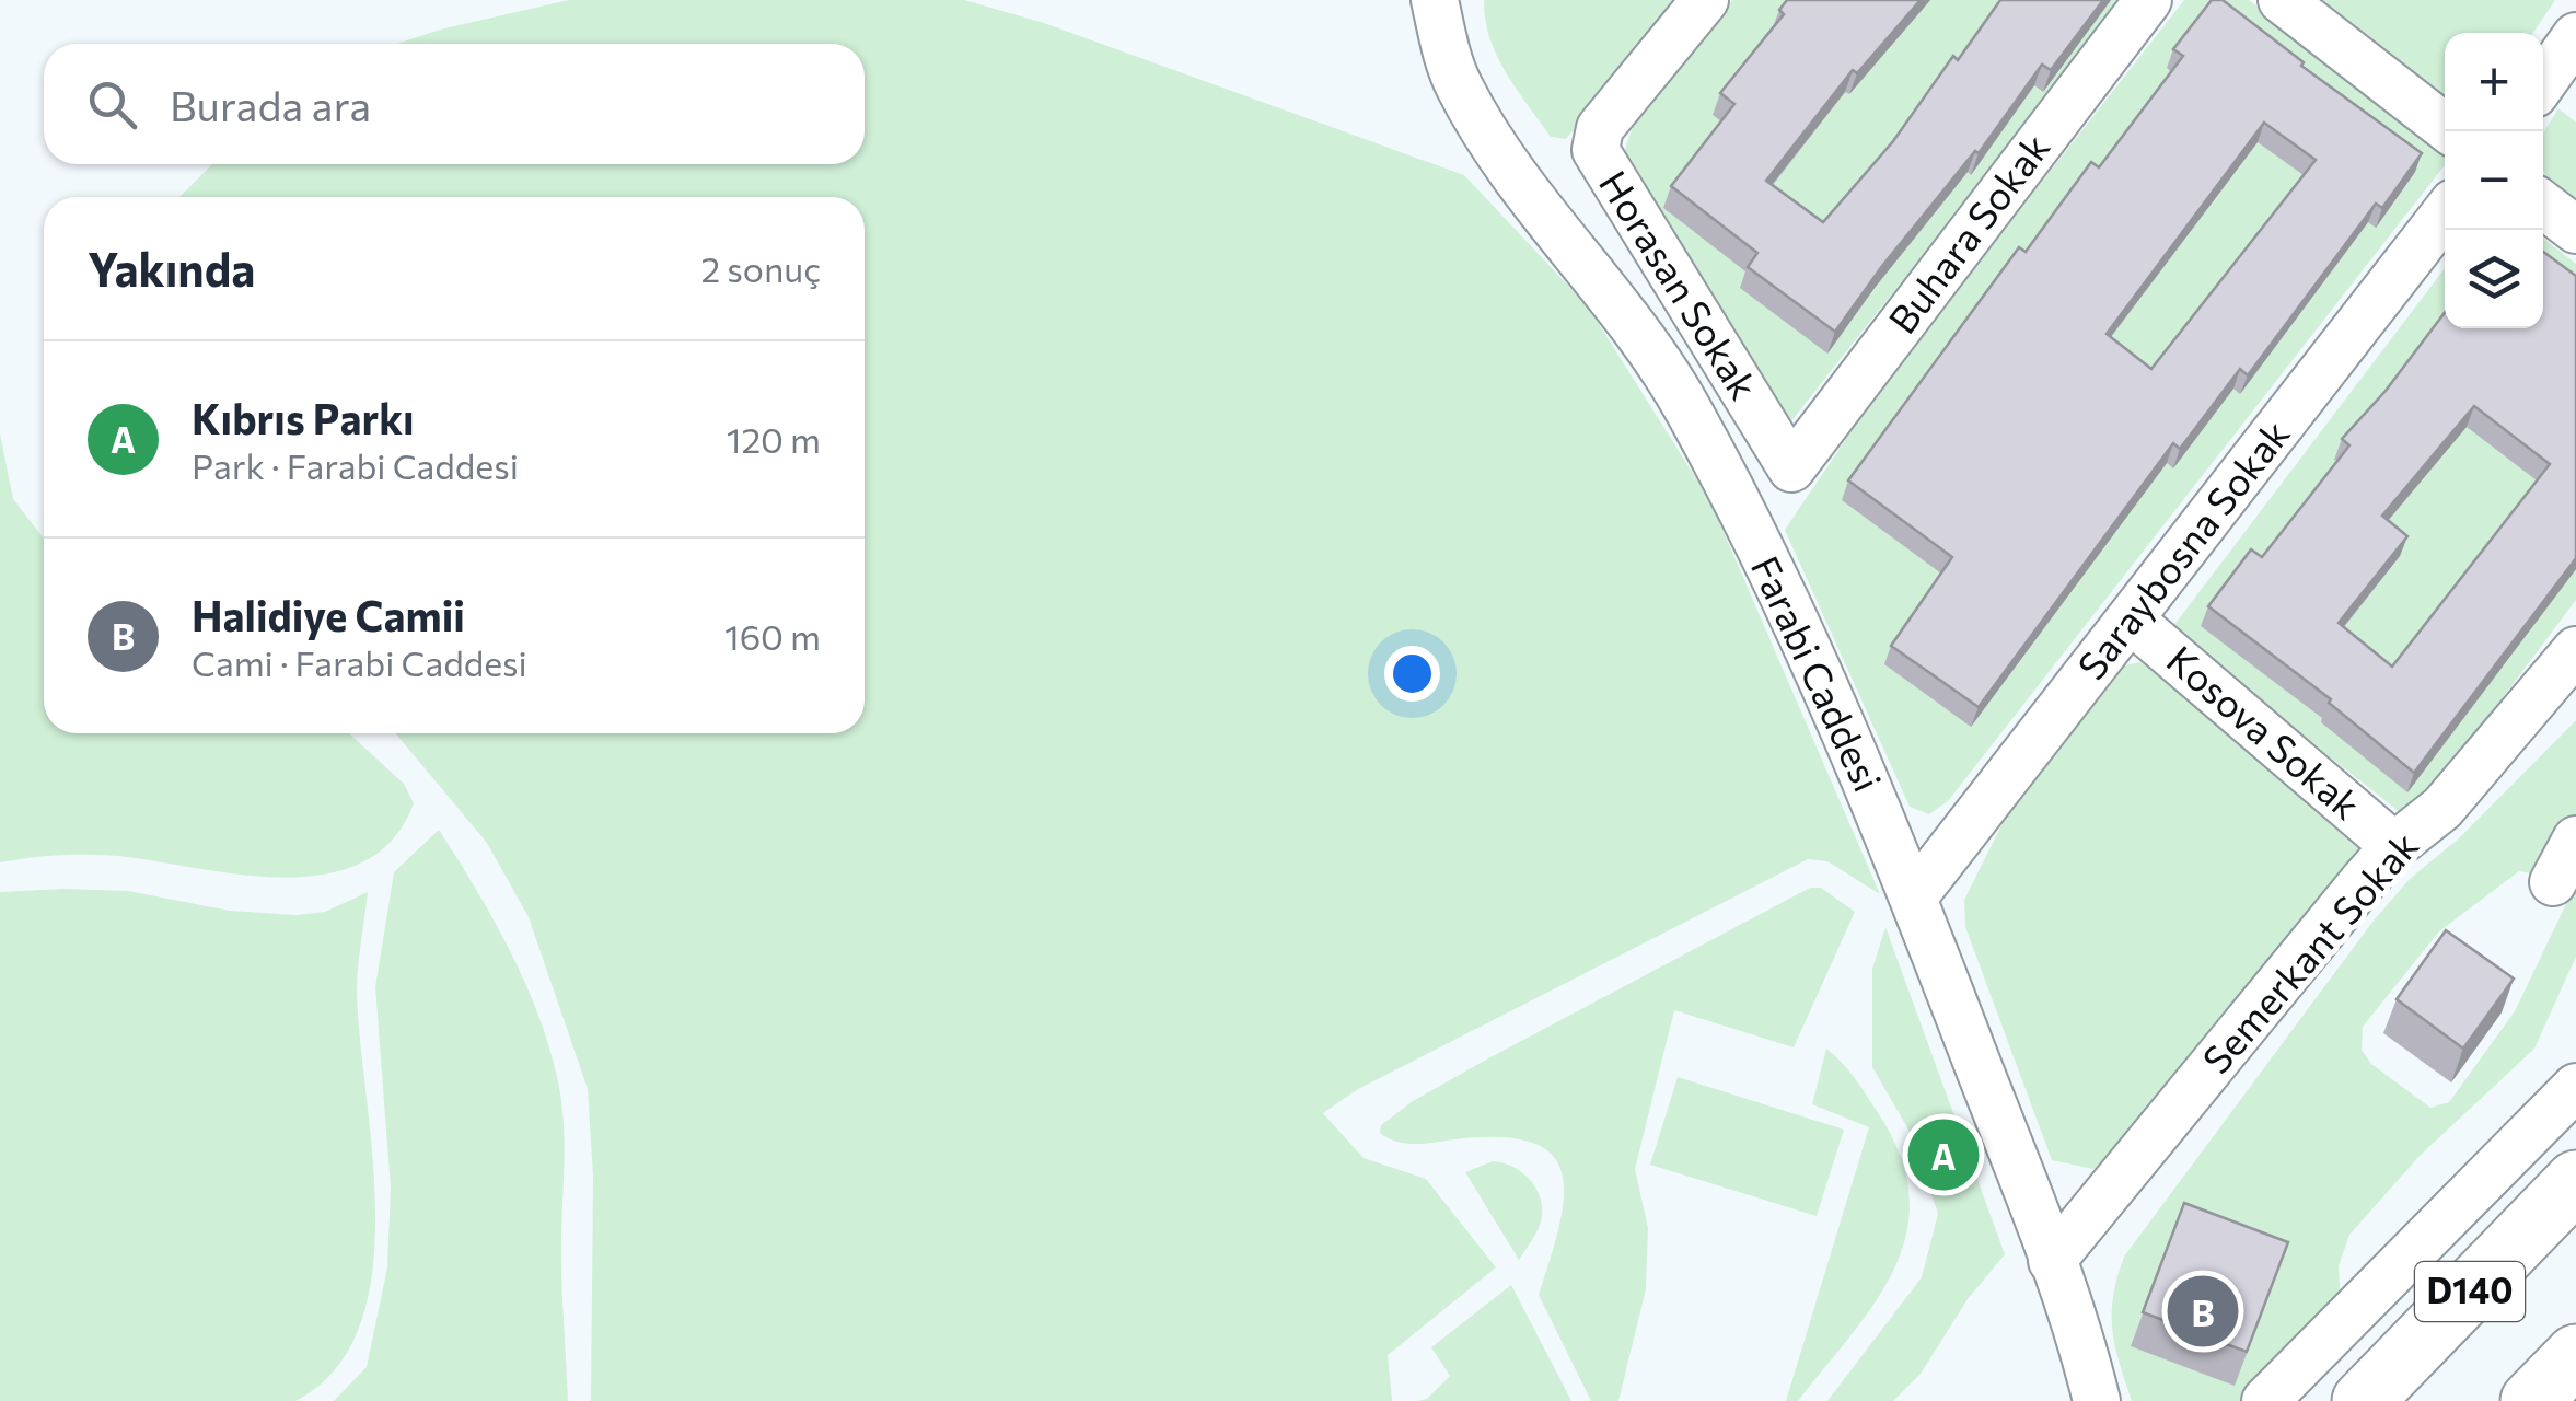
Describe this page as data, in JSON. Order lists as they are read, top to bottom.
{
  "streets": {
    "highway": ["D140"],
    "street": [
      "Buhara Sokak",
      "Horasan Sokak",
      "Saraybosna Sokak",
      "Farabi Caddesi",
      "Kosova Sokak",
      "Semerkant Sokak"
    ]
  },
  "crossings": [
    ["Buhara Sokak", "Horasan Sokak"],
    ["Saraybosna Sokak", "Farabi Caddesi"],
    ["Saraybosna Sokak", "Kosova Sokak"],
    ["Farabi Caddesi", "Semerkant Sokak"],
    ["Kosova Sokak", "Semerkant Sokak"]
  ],
  "page": {
    "map_buttons": ["+", "−"],
    "search": "Burada ara",
    "heading": ["Yakında", "2 sonuç"],
    "list": [
      {
        "mark": "A",
        "name": "Kıbrıs Parkı",
        "note": "Park · Farabi Caddesi",
        "value": "120 m"
      },
      {
        "mark": "B",
        "name": "Halidiye Camii",
        "note": "Cami · Farabi Caddesi",
        "value": "160 m"
      }
    ],
    "pins": ["A", "B"]
  }
}
